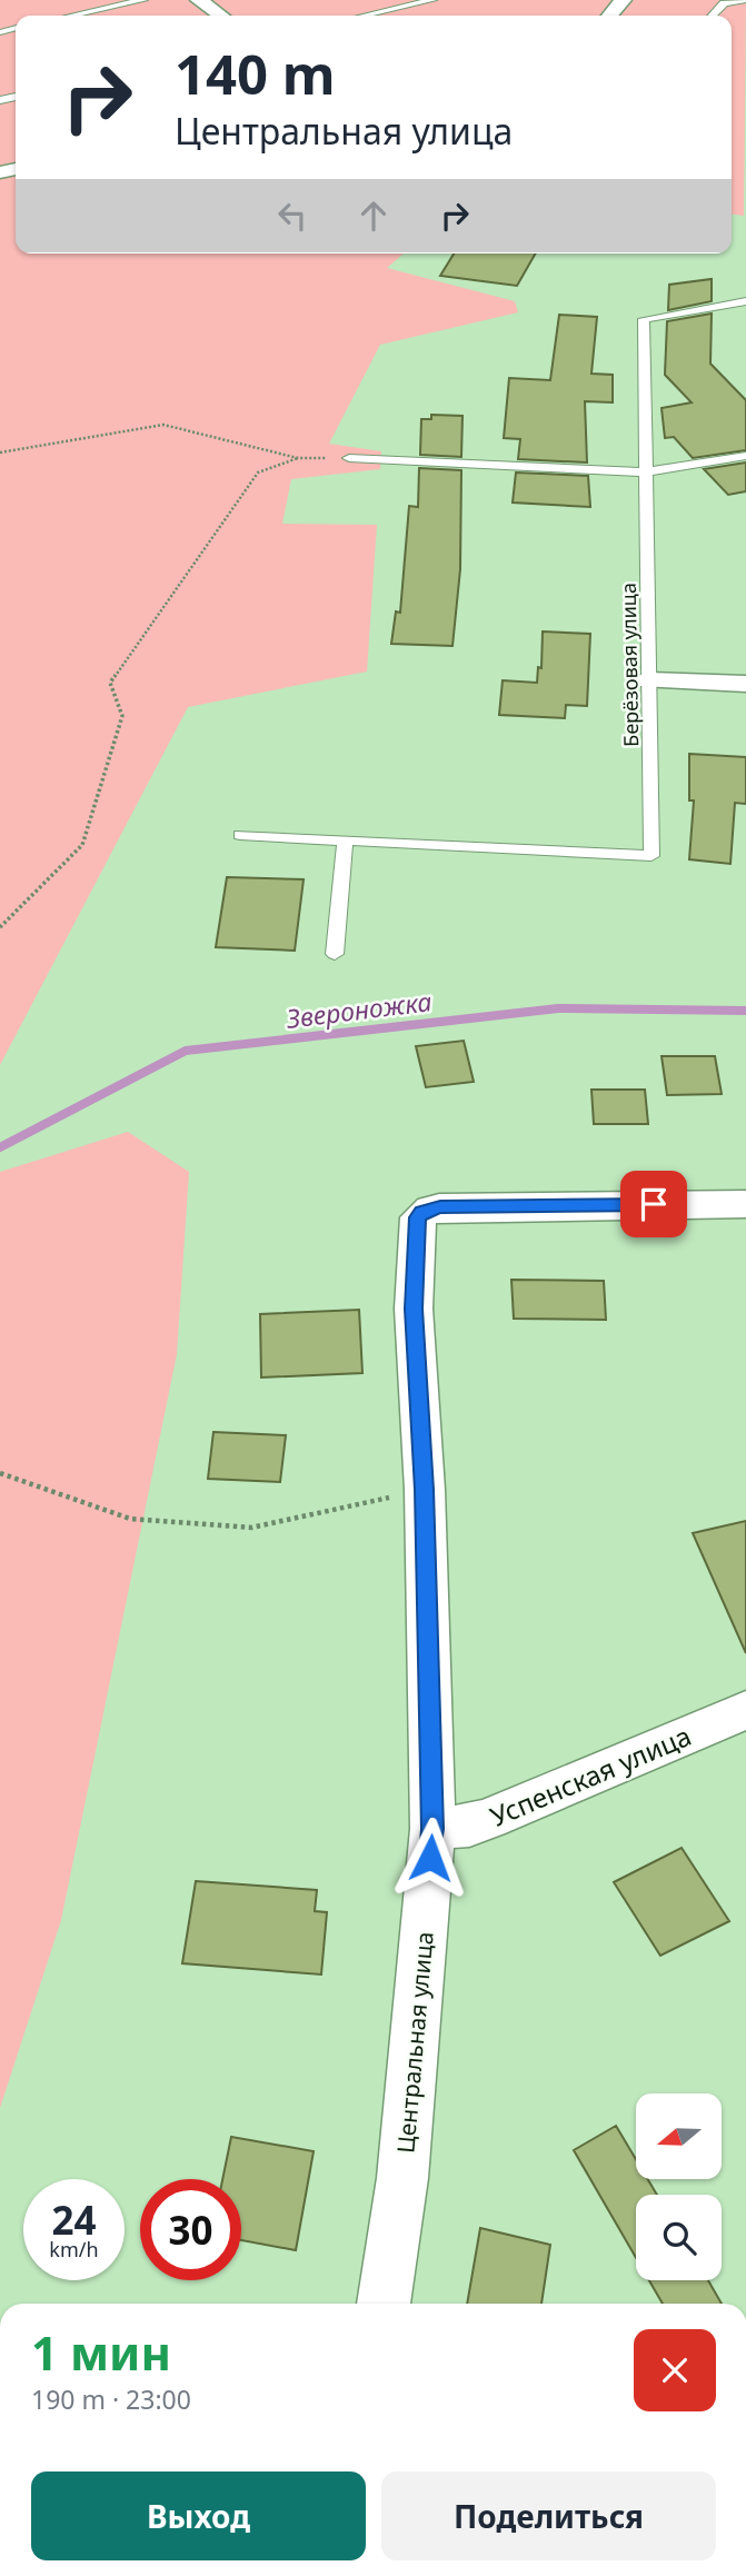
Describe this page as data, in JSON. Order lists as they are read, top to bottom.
{
  "streets": {
    "street": ["Успенская улица", "Центральная улица"],
    "lane": ["Берёзовая улица"]
  },
  "crossings": [
    ["Успенская улица", "Центральная улица"]
  ],
  "water": ["Звероножка"],
  "north": "left",
  "page": {
    "turn": ["140 m", "Центральная улица"],
    "speed": "24 km/h",
    "limit": "30",
    "heading": ["1 мин", "190 m · 23:00"],
    "buttons": ["Выход", "Поделиться"]
  }
}
